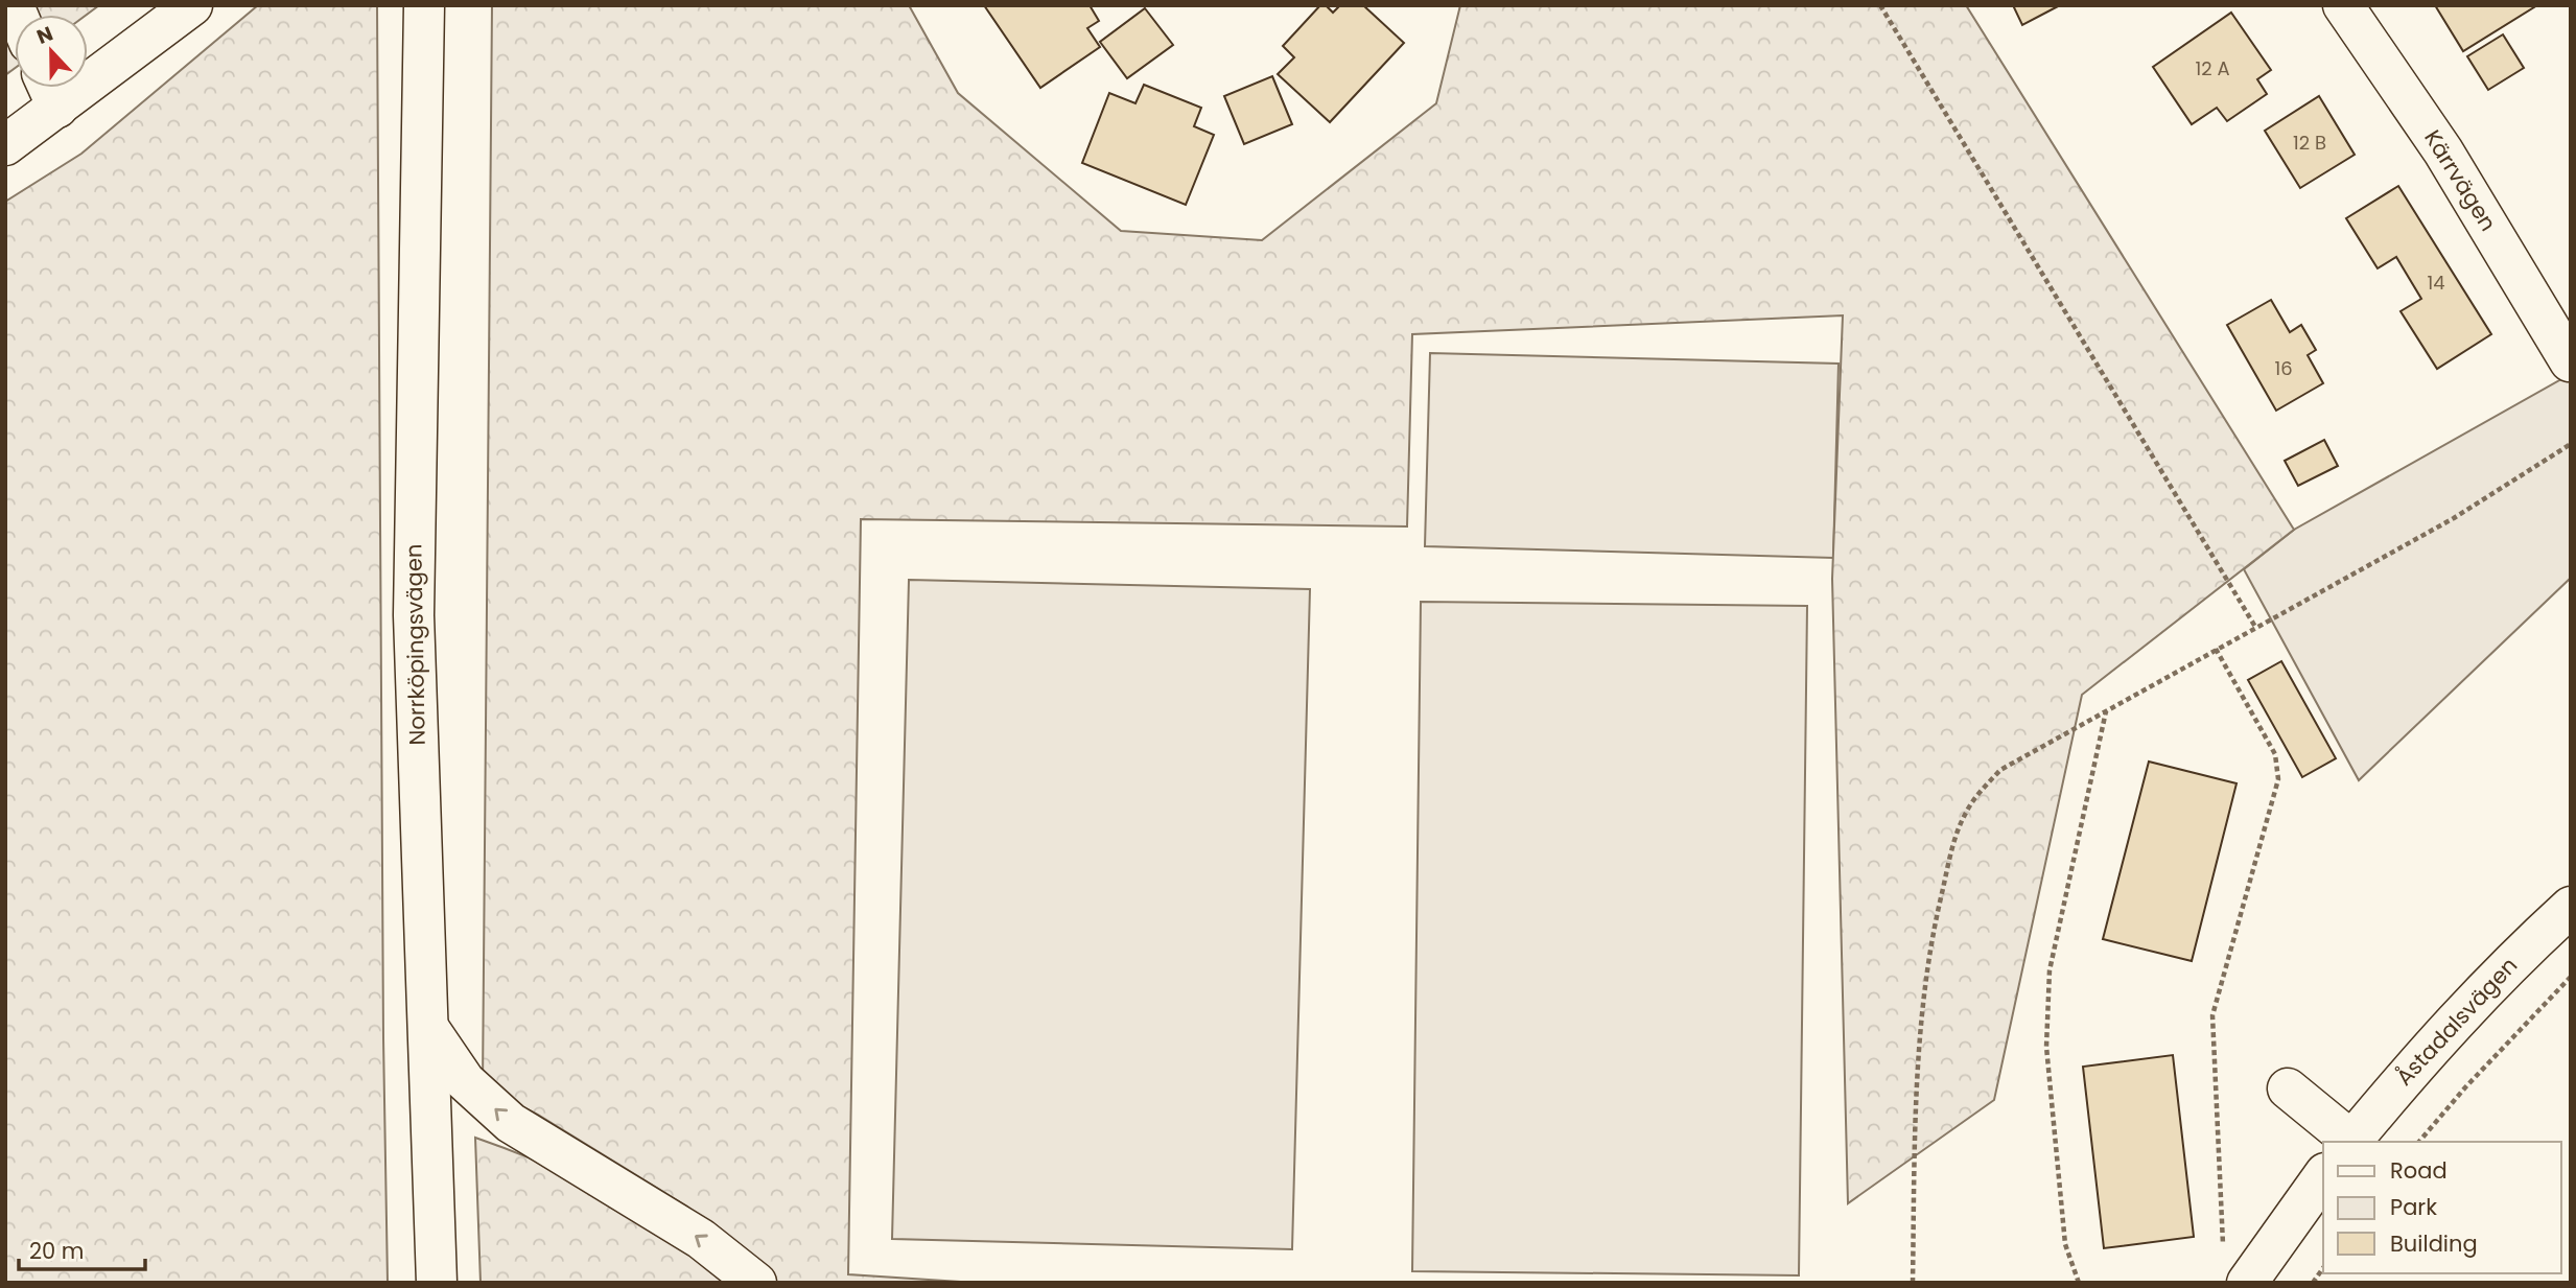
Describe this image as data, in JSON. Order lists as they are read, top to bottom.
{
  "streets": {
    "main road": ["Kärrvägen", "Norrköpingsvägen", "Åstadalsvägen"]
  },
  "house_numbers": [
    "12 A",
    "12 B",
    "14",
    "16"
  ],
  "legend": ["Road", "Park", "Building"],
  "scale_bar": "20 m",
  "north": "top"
}
